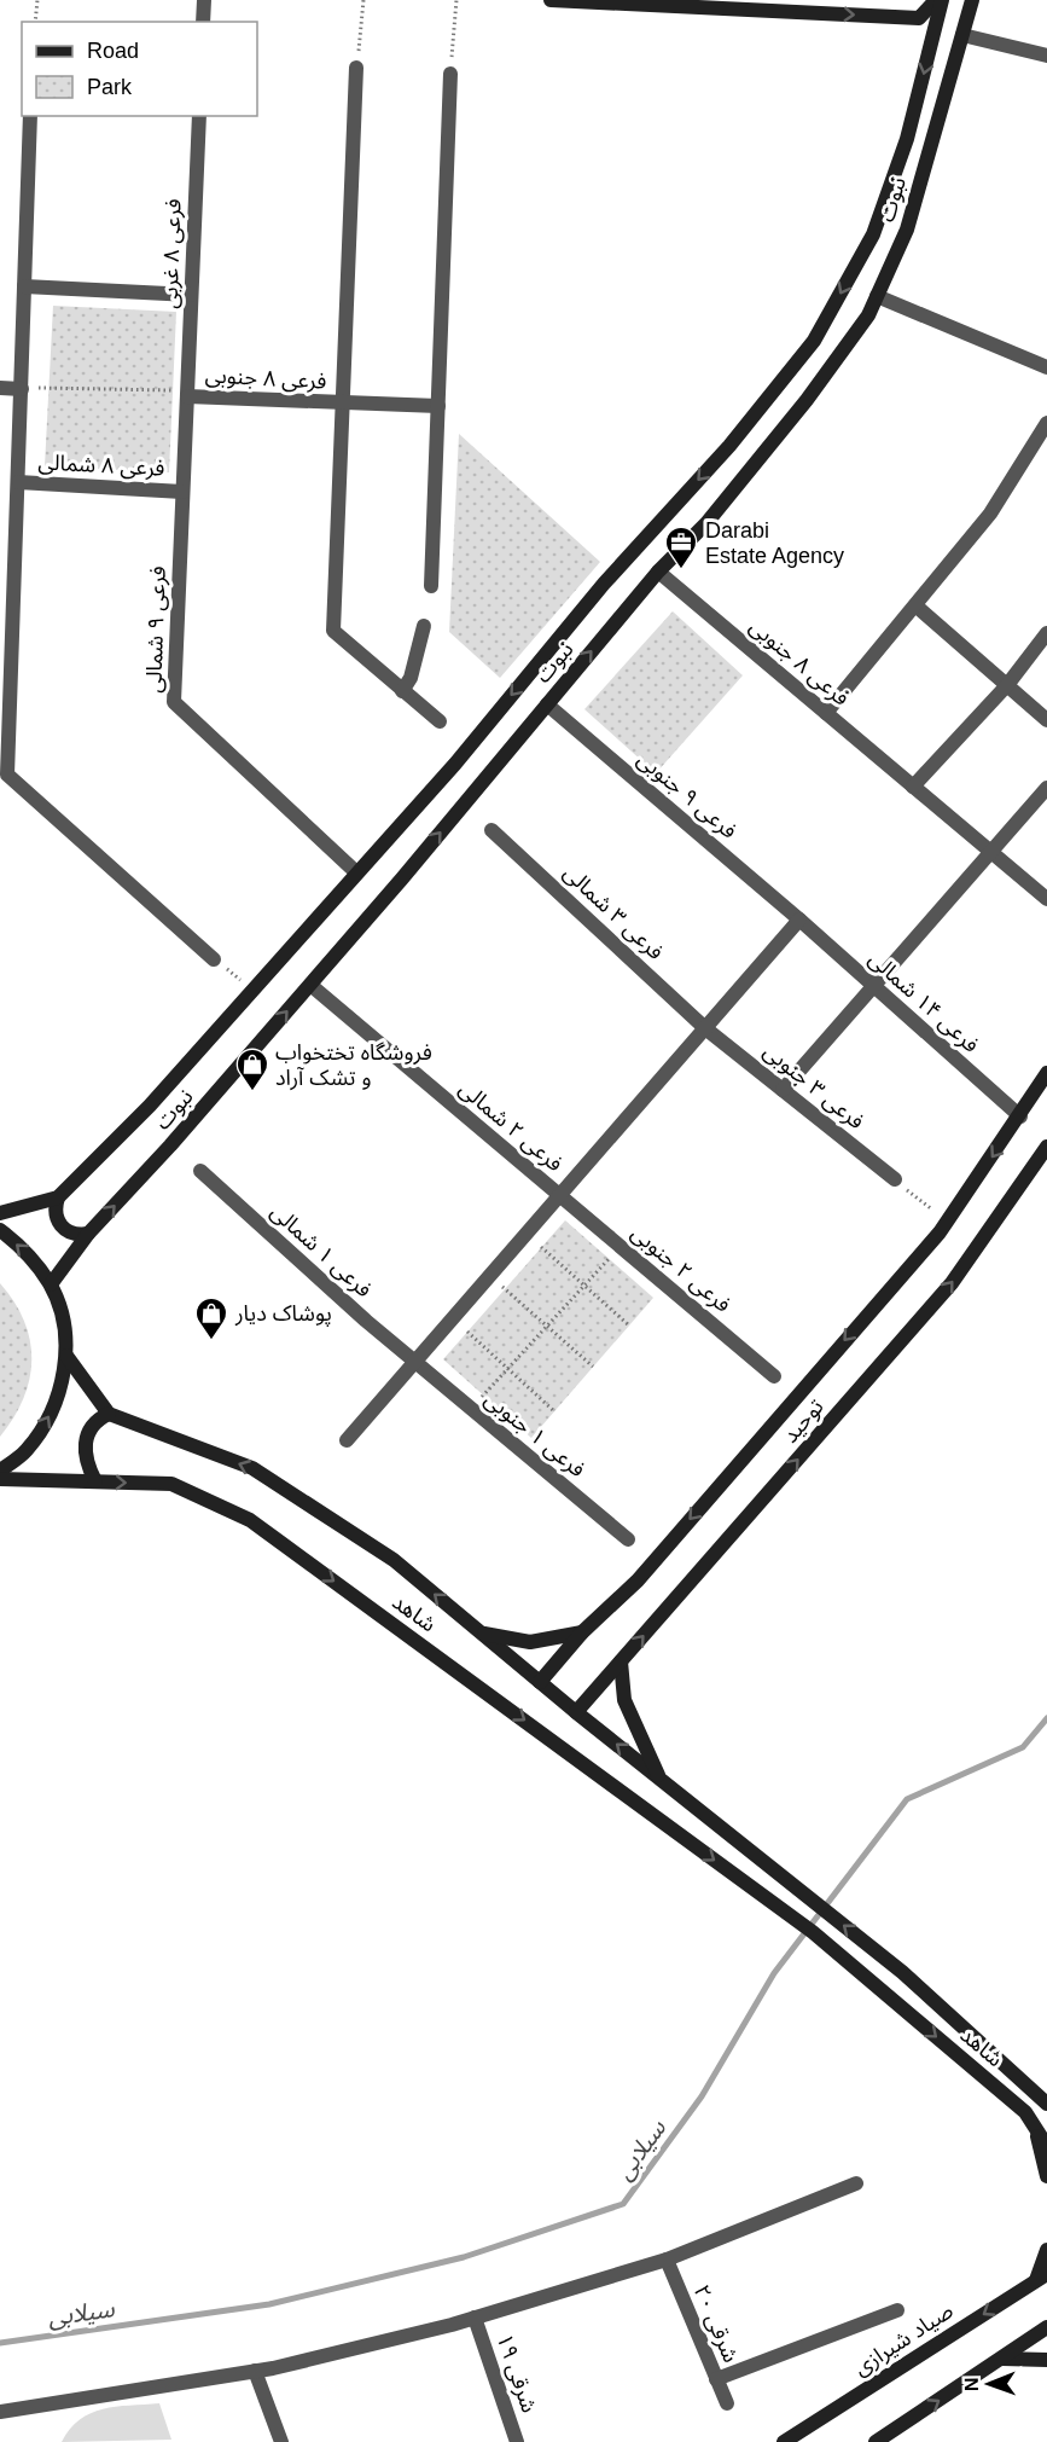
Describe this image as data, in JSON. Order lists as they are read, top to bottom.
{
  "streets": {
    "main road": [
      "نبوت",
      "توحید",
      "شاهد",
      "صیاد شیرازی"
    ],
    "street": [
      "فرعی ۸ غربی",
      "فرعی ۸ جنوبی",
      "فرعی ۸ شمالی",
      "فرعی ۹ شمالی",
      "فرعی ۹ جنوبی",
      "فرعی ۳ شمالی",
      "فرعی ۱۴ شمالی",
      "فرعی ۳ جنوبی",
      "فرعی ۲ شمالی",
      "فرعی ۱ شمالی",
      "فرعی ۲ جنوبی",
      "فرعی ۱ جنوبی",
      "۲۰ شرقی",
      "۱۹ شرقی"
    ]
  },
  "crossings": [
    ["نبوت", "فرعی ۸ جنوبی"],
    ["نبوت", "فرعی ۹ شمالی"],
    ["نبوت", "فرعی ۹ جنوبی"],
    ["نبوت", "فرعی ۲ شمالی"],
    ["فرعی ۸ غربی", "فرعی ۸ جنوبی"],
    ["فرعی ۸ غربی", "فرعی ۹ شمالی"],
    ["فرعی ۸ جنوبی", "فرعی ۹ شمالی"],
    ["فرعی ۸ شمالی", "فرعی ۹ شمالی"],
    ["فرعی ۹ جنوبی", "فرعی ۱۴ شمالی"],
    ["فرعی ۳ شمالی", "فرعی ۳ جنوبی"],
    ["فرعی ۱۴ شمالی", "توحید"],
    ["فرعی ۲ شمالی", "فرعی ۲ جنوبی"],
    ["فرعی ۱ شمالی", "فرعی ۱ جنوبی"],
    ["توحید", "شاهد"]
  ],
  "water": ["سیلابی"],
  "places": {
    "office": ["Darabi Estate Agency"],
    "shop": ["فروشگاه تختخواب و تشک آراد", "پوشاک دیار"]
  },
  "legend": ["Road", "Park"],
  "north": "left"
}
